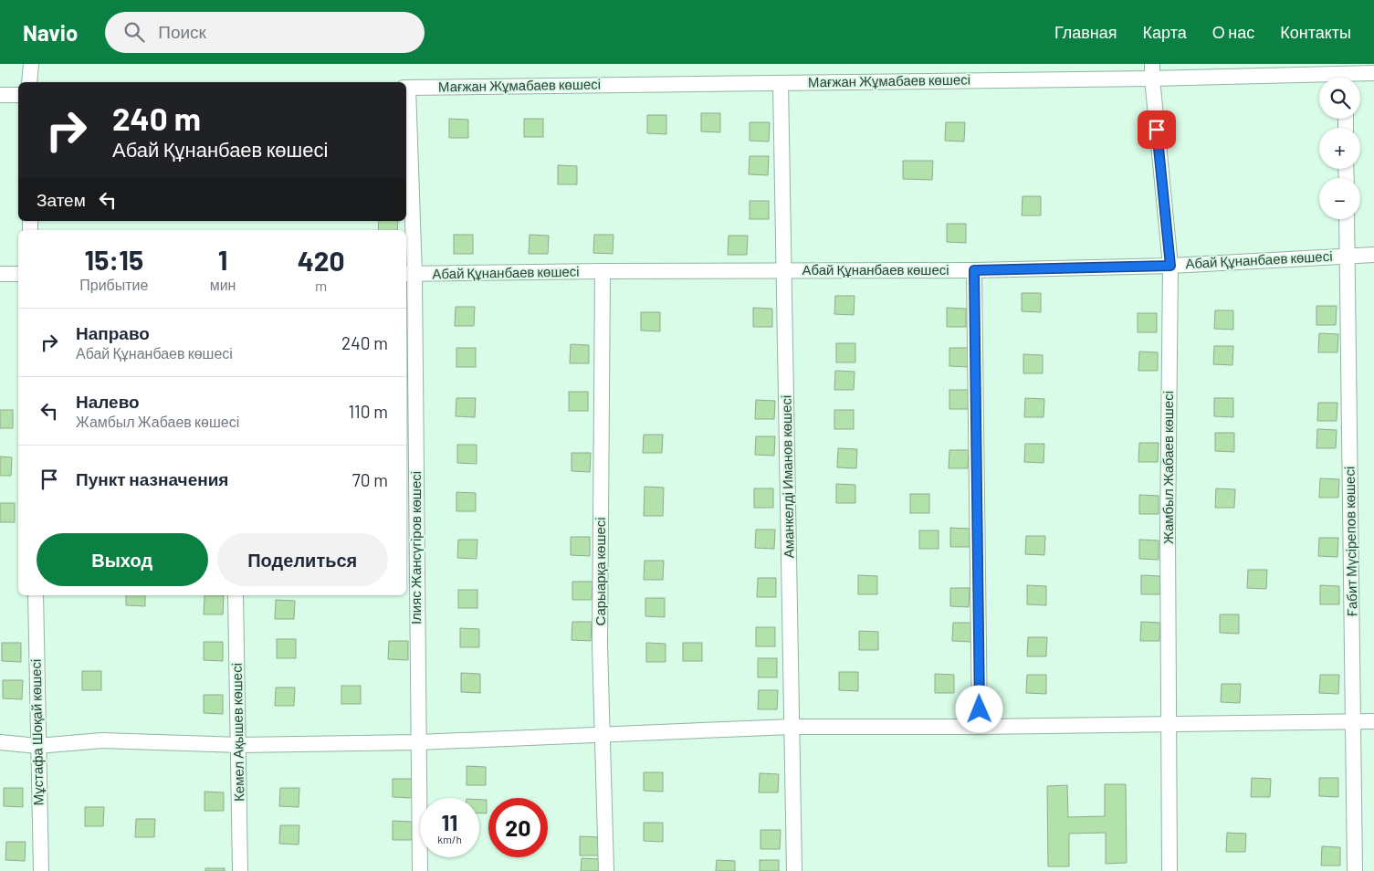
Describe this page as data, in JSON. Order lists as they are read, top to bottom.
{
  "streets": {
    "street": [
      "Мағжан Жұмабаев көшесі",
      "Абай Құнанбаев көшесі",
      "Жамбыл Жабаев көшесі",
      "Аманкелді Иманов көшесі",
      "Ғабит Мүсірепов көшесі",
      "Ілияс Жансүгіров көшесі",
      "Сарыарқа көшесі",
      "Мұстафа Шоқай көшесі",
      "Кемел Ақышев көшесі"
    ]
  },
  "crossings": [
    ["Мағжан Жұмабаев көшесі", "Жамбыл Жабаев көшесі"],
    ["Мағжан Жұмабаев көшесі", "Аманкелді Иманов көшесі"],
    ["Мағжан Жұмабаев көшесі", "Ілияс Жансүгіров көшесі"],
    ["Абай Құнанбаев көшесі", "Жамбыл Жабаев көшесі"],
    ["Абай Құнанбаев көшесі", "Аманкелді Иманов көшесі"],
    ["Абай Құнанбаев көшесі", "Ғабит Мүсірепов көшесі"],
    ["Абай Құнанбаев көшесі", "Ілияс Жансүгіров көшесі"],
    ["Абай Құнанбаев көшесі", "Сарыарқа көшесі"]
  ],
  "page": {
    "header": "Navio",
    "search": "Поиск",
    "nav": [
      "Главная",
      "Карта",
      "О нас",
      "Контакты"
    ],
    "map_buttons": ["+", "−"],
    "turn": ["240 m", "Абай Құнанбаев көшесі"],
    "then": "Затем",
    "eta": [
      "15:15",
      "Прибытие",
      "1",
      "мин",
      "420",
      "m"
    ],
    "list": [
      {
        "name": "Направо",
        "note": "Абай Құнанбаев көшесі",
        "value": "240 m"
      },
      {
        "name": "Налево",
        "note": "Жамбыл Жабаев көшесі",
        "value": "110 m"
      },
      {
        "name": "Пункт назначения",
        "value": "70 m"
      }
    ],
    "buttons": ["Выход", "Поделиться"],
    "speed": "11 km/h",
    "limit": "20"
  }
}
